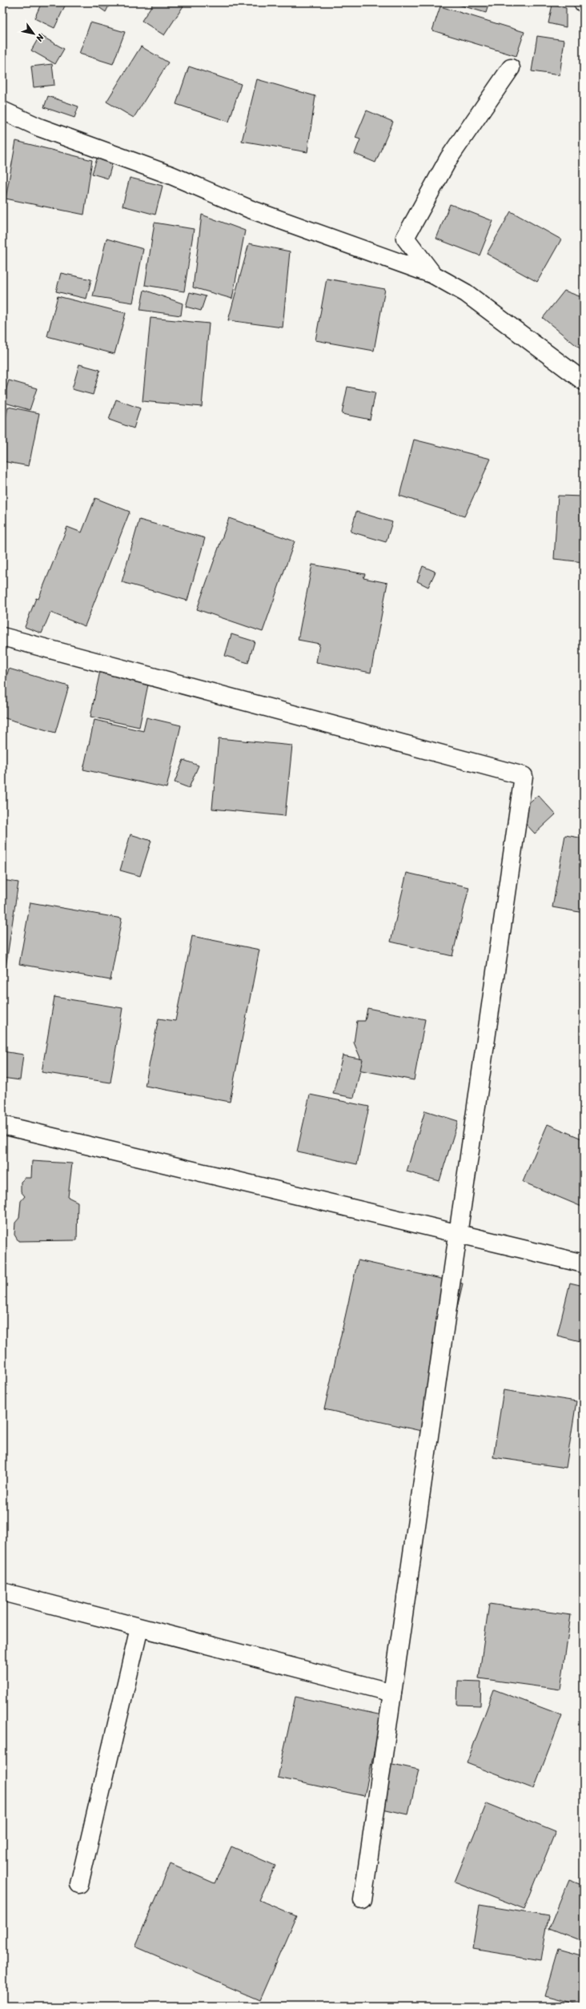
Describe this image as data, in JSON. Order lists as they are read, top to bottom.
{
  "north": "bottom right"
}
